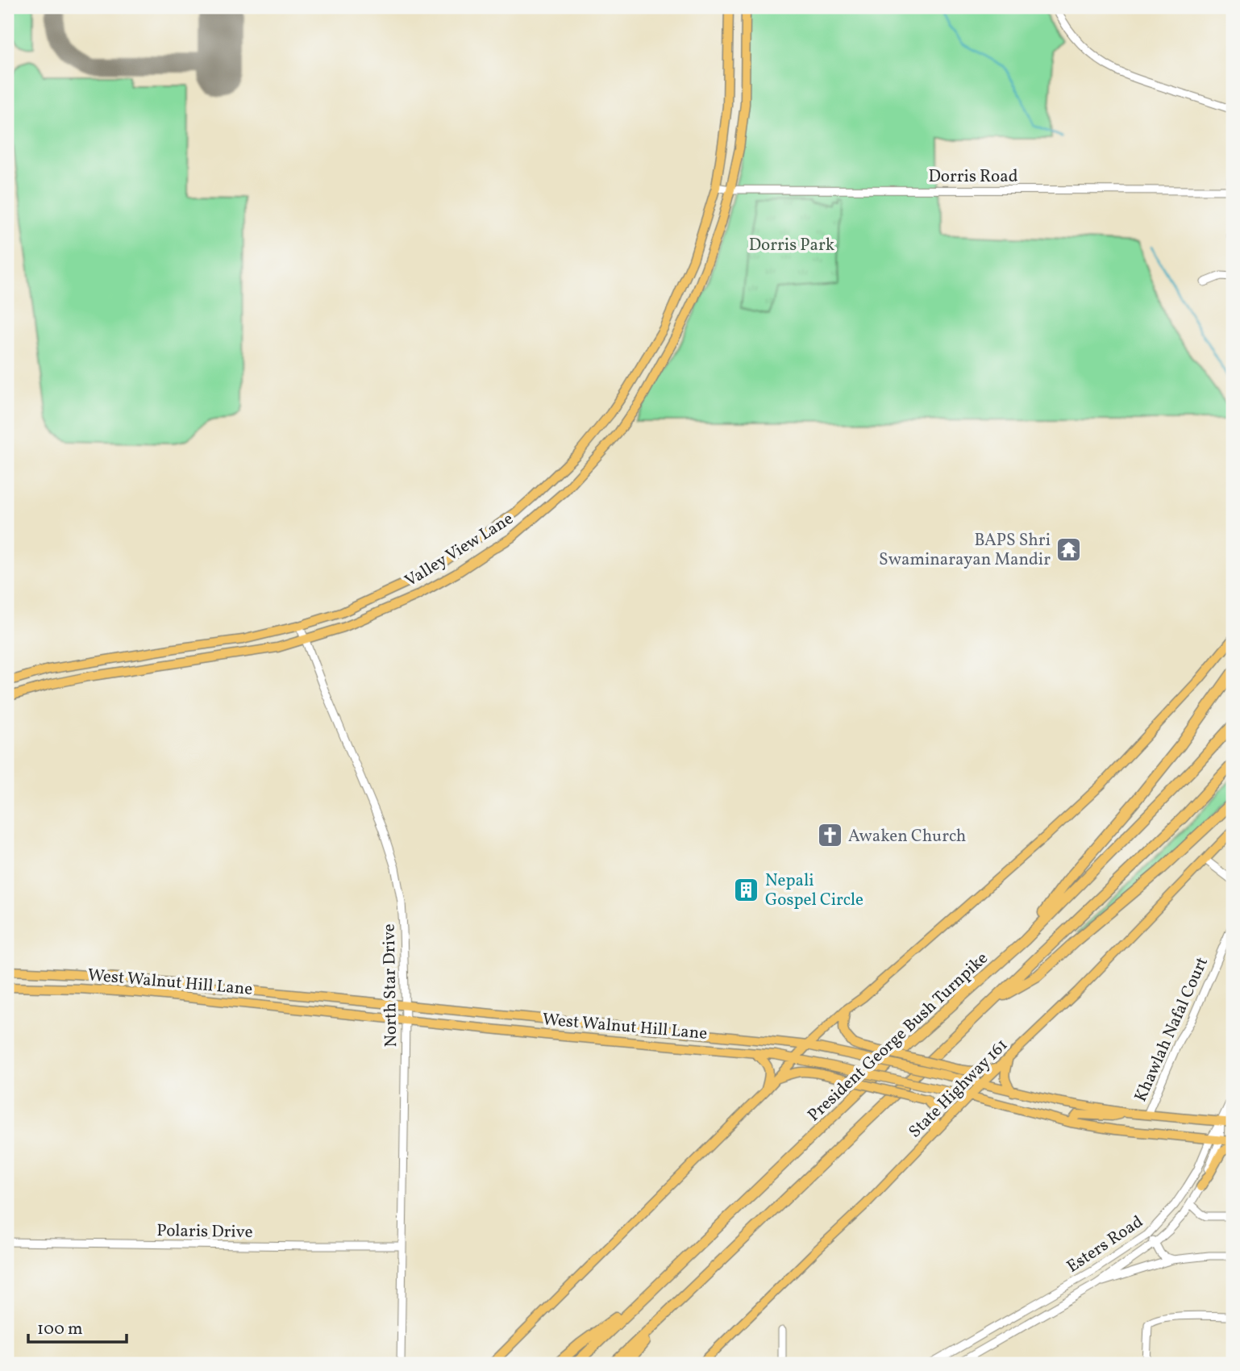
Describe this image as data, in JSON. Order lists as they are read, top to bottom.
{
  "streets": {
    "highway": ["President George Bush Turnpike"],
    "main road": ["Valley View Lane", "West Walnut Hill Lane", "State Highway 161"],
    "street": [
      "Dorris Road",
      "North Star Drive",
      "Khawlah Nafal Court",
      "Polaris Drive",
      "Esters Road"
    ]
  },
  "crossings": [
    ["Dorris Road", "Valley View Lane"],
    ["Valley View Lane", "North Star Drive"],
    ["West Walnut Hill Lane", "North Star Drive"],
    ["West Walnut Hill Lane", "Khawlah Nafal Court"],
    ["West Walnut Hill Lane", "State Highway 161"],
    ["West Walnut Hill Lane", "Esters Road"],
    ["North Star Drive", "Polaris Drive"]
  ],
  "parks": ["Dorris Park"],
  "places": {
    "temple": ["BAPS Shri Swaminarayan Mandir"],
    "church": ["Awaken Church"],
    "building": ["Nepali Gospel Circle"]
  },
  "scale_bar": "100 m"
}
